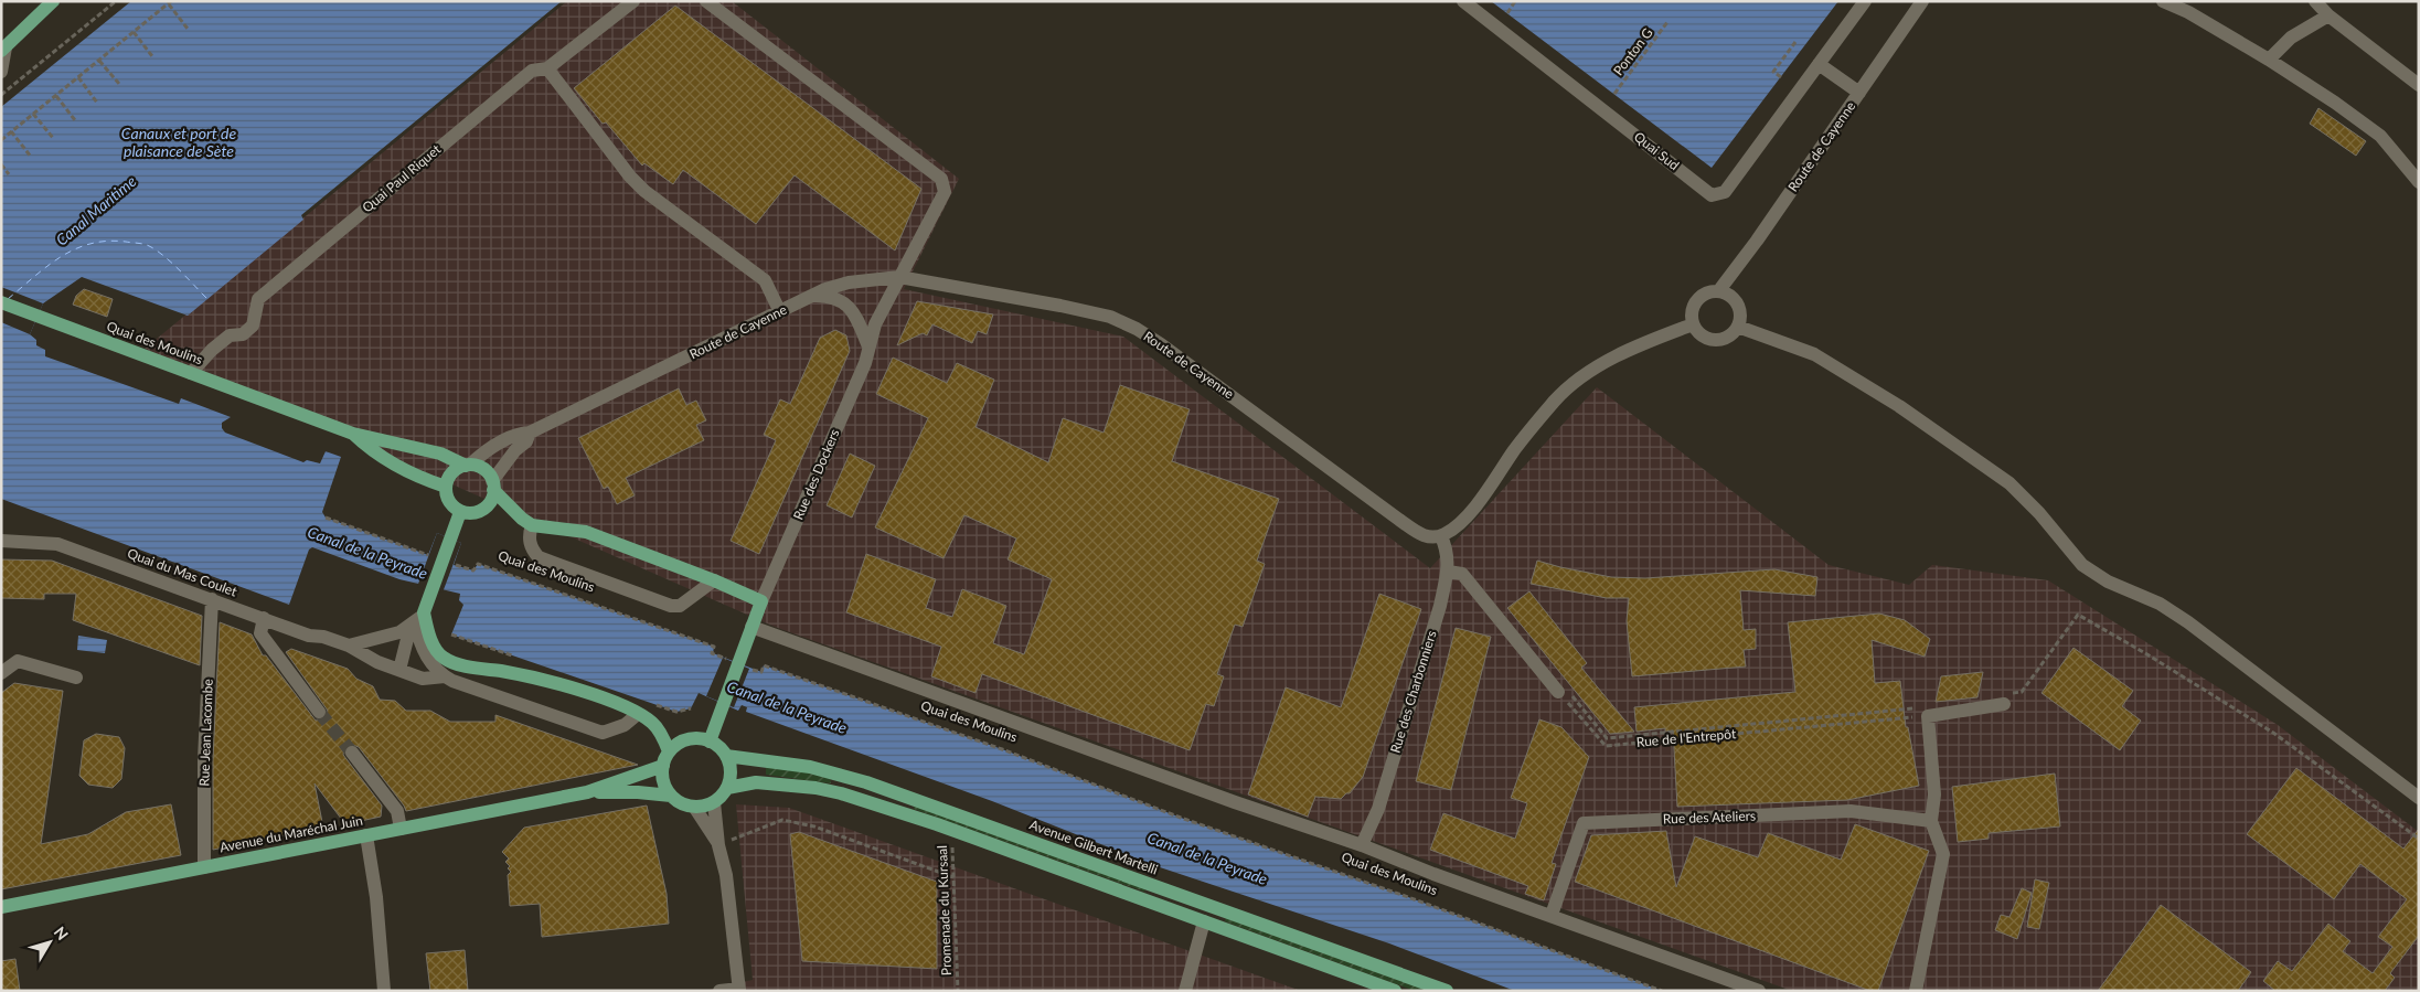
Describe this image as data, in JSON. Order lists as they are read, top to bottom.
{
  "streets": {
    "main road": ["Quai des Moulins", "Avenue du Maréchal Juin", "Avenue Gilbert Martelli"],
    "street": [
      "Route de Cayenne",
      "Quai Sud",
      "Quai Paul Riquet",
      "Rue des Dockers",
      "Quai du Mas Coulet",
      "Rue des Charbonniers",
      "Rue Jean Lacombe",
      "Rue des Ateliers"
    ],
    "path": ["Ponton G", "Rue de l'Entrepôt", "Promenade du Kursaal"]
  },
  "crossings": [
    ["Route de Cayenne", "Rue des Dockers"],
    ["Route de Cayenne", "Rue des Charbonniers"],
    ["Quai Paul Riquet", "Quai des Moulins"],
    ["Quai des Moulins", "Rue des Charbonniers"],
    ["Quai des Moulins", "Rue des Ateliers"],
    ["Quai du Mas Coulet", "Rue Jean Lacombe"],
    ["Rue Jean Lacombe", "Avenue du Maréchal Juin"]
  ],
  "water": ["Canaux et port de plaisance de Sète", "Canal Maritime", "Canal de la Peyrade"],
  "north": "top right"
}
